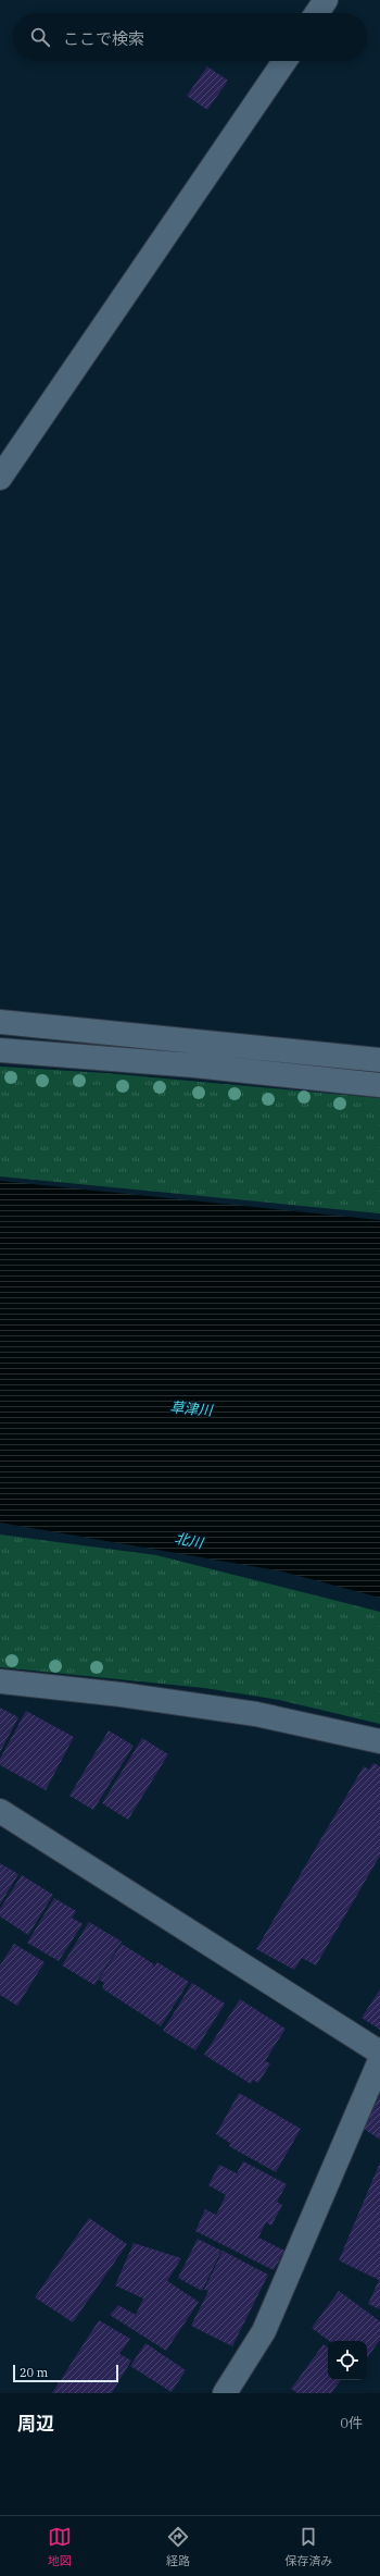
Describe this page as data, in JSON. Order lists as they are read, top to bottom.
{
  "water": ["草津川", "北川"],
  "scale_bar": "20 m",
  "page": {
    "search": "ここで検索",
    "scale": "20 m",
    "heading": ["周辺", "0件"],
    "nav": ["地図", "経路", "保存済み"]
  }
}
